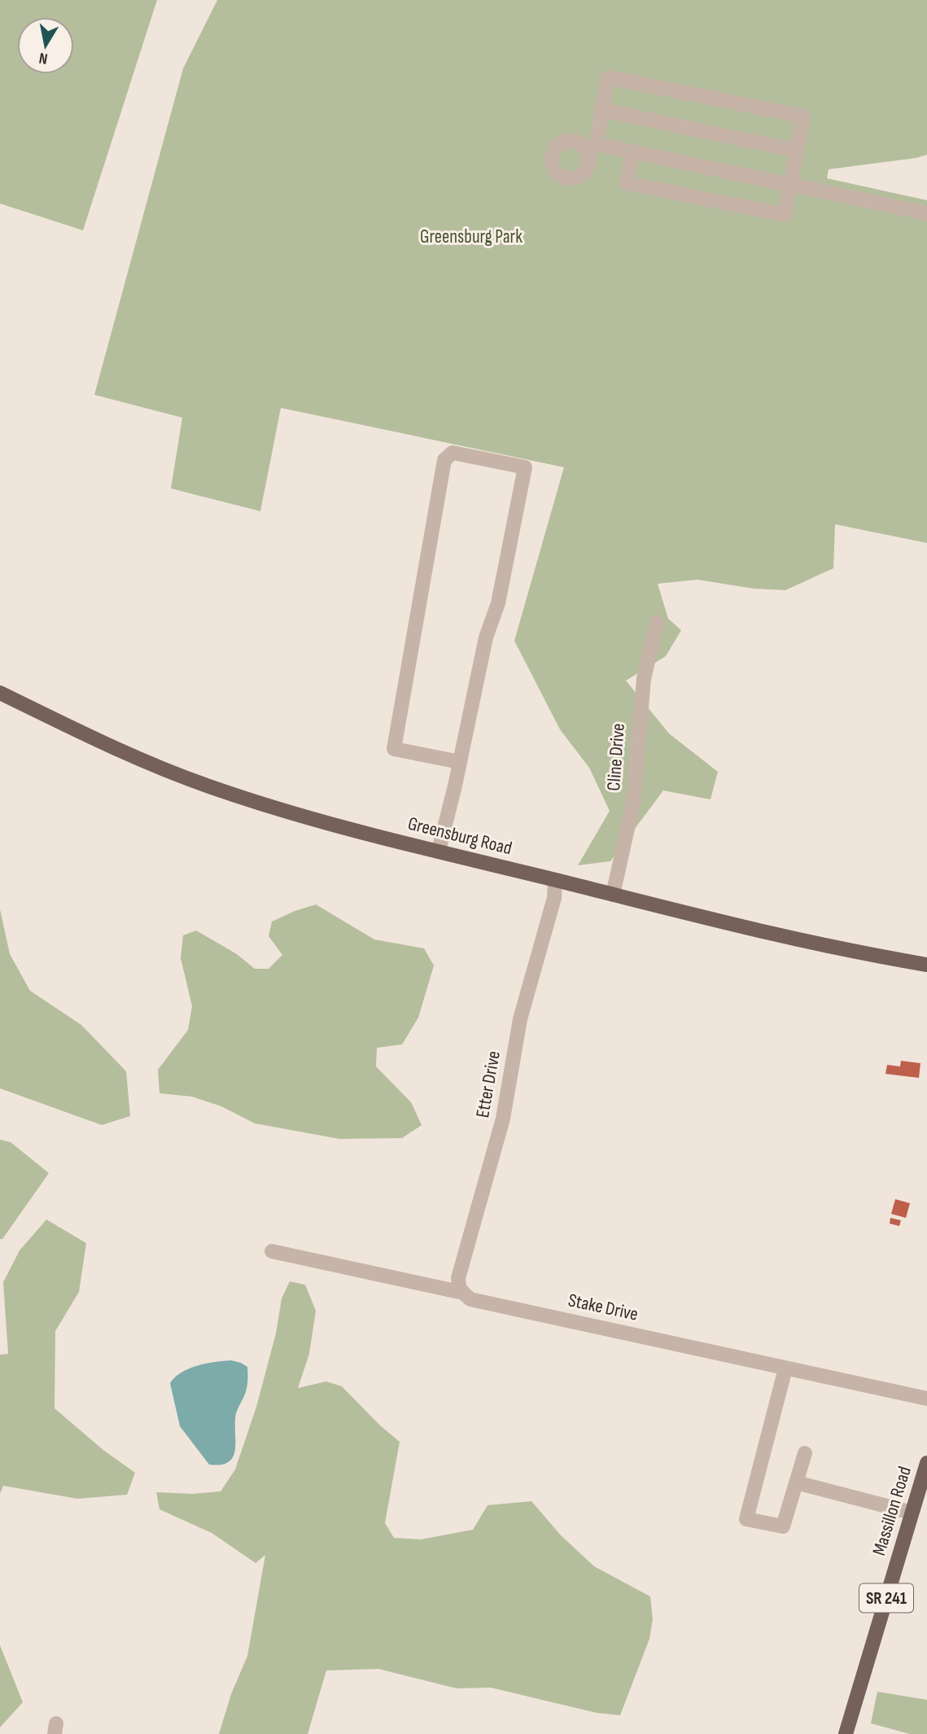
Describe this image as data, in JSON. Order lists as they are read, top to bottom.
{
  "streets": {
    "main road": ["Greensburg Road", "Massillon Road", "SR 241"],
    "street": ["Cline Drive", "Etter Drive", "Stake Drive"]
  },
  "crossings": [
    ["Cline Drive", "Greensburg Road"],
    ["Greensburg Road", "Etter Drive"],
    ["Etter Drive", "Stake Drive"]
  ],
  "parks": ["Greensburg Park"],
  "north": "bottom"
}
